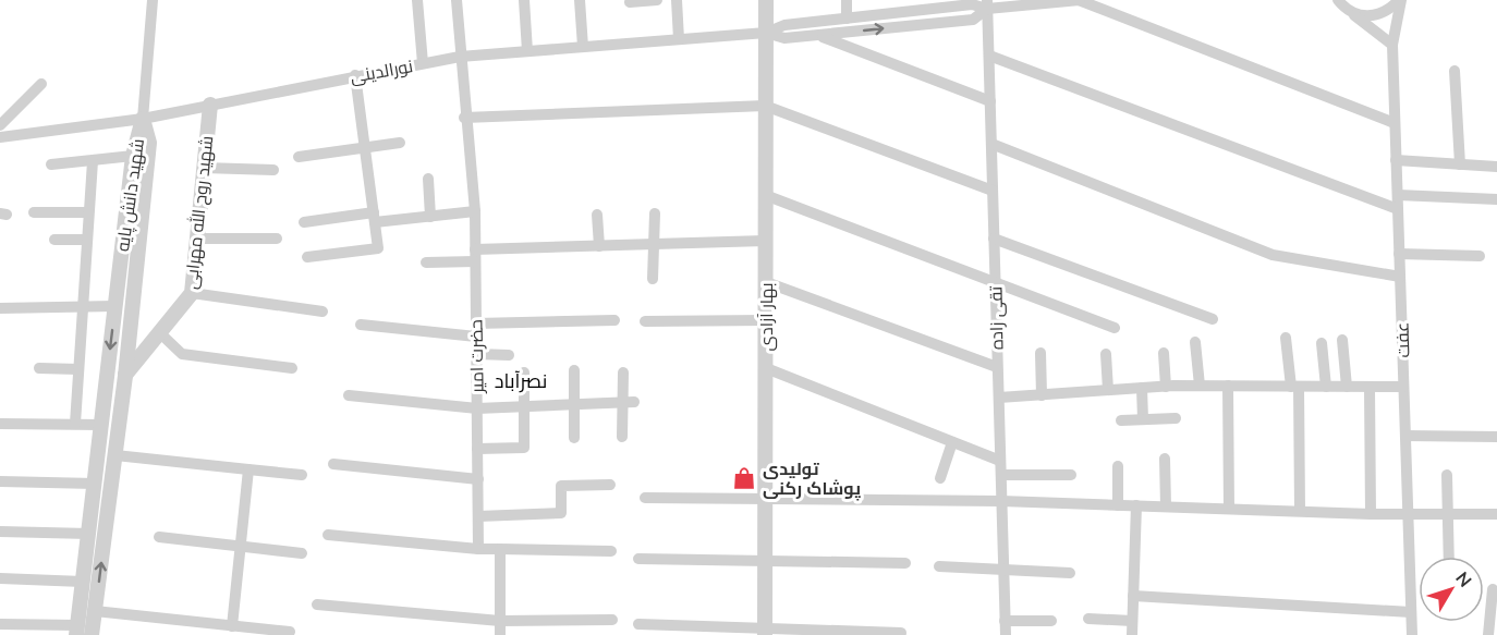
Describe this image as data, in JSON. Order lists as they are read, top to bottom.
{
  "streets": {
    "street": [
      "نورالدینی",
      "شهید دانش پایه",
      "شهید روح الله مهرابی",
      "بهار آزادی",
      "تقی زاده",
      "عفت",
      "حضرت امیر"
    ]
  },
  "crossings": [
    ["نورالدینی", "شهید دانش پایه"],
    ["نورالدینی", "شهید روح الله مهرابی"],
    ["نورالدینی", "بهار آزادی"],
    ["نورالدینی", "تقی زاده"],
    ["نورالدینی", "حضرت امیر"],
    ["شهید دانش پایه", "شهید روح الله مهرابی"]
  ],
  "districts": ["نصرآباد"],
  "places": {
    "shop": ["تولیدی پوشاک رکنی"]
  },
  "north": "top right"
}
